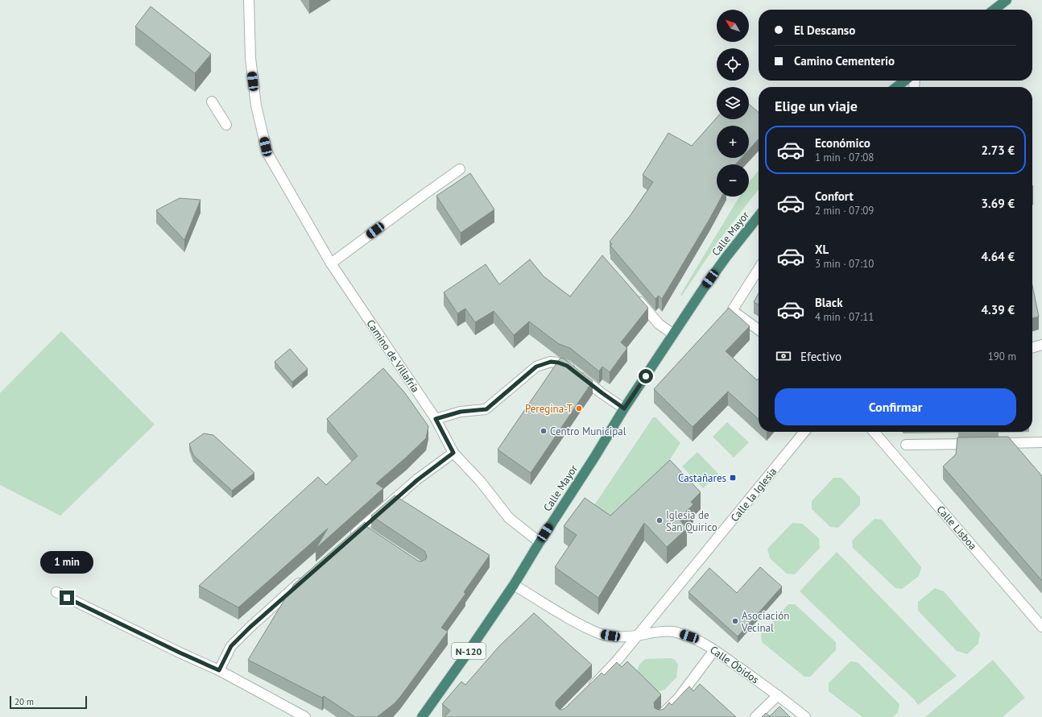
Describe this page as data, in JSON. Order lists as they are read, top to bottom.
{
  "streets": {
    "highway": ["Calle Mayor", "N-120"],
    "street": [
      "Camino de Villafría",
      "Calle la Iglesia",
      "Calle Lisboa",
      "Calle Óbidos"
    ]
  },
  "crossings": [
    ["Calle Mayor", "Camino de Villafría"],
    ["Calle Mayor", "Calle Óbidos"],
    ["Calle la Iglesia", "Calle Óbidos"]
  ],
  "places": {
    "other": [
      "Peregina-T",
      "Centro Municipal",
      "Iglesia de San Quirico",
      "Asociación Vecinal"
    ],
    "transit": ["Castañares"]
  },
  "scale_bar": "20 m",
  "north": "top left",
  "page": {
    "map_buttons": ["+", "−"],
    "banner": ["El Descanso", "Camino Cementerio"],
    "heading": "Elige un viaje",
    "list": [
      {
        "name": "Económico",
        "note": "1 min · 07:08",
        "value": "2.73 €"
      },
      {
        "name": "Confort",
        "note": "2 min · 07:09",
        "value": "3.69 €"
      },
      {
        "name": "XL",
        "note": "3 min · 07:10",
        "value": "4.64 €"
      },
      {
        "name": "Black",
        "note": "4 min · 07:11",
        "value": "4.39 €"
      }
    ],
    "pay": ["Efectivo", "190 m"],
    "buttons": "Confirmar",
    "bubble": "1 min",
    "scale": "20 m"
  }
}
